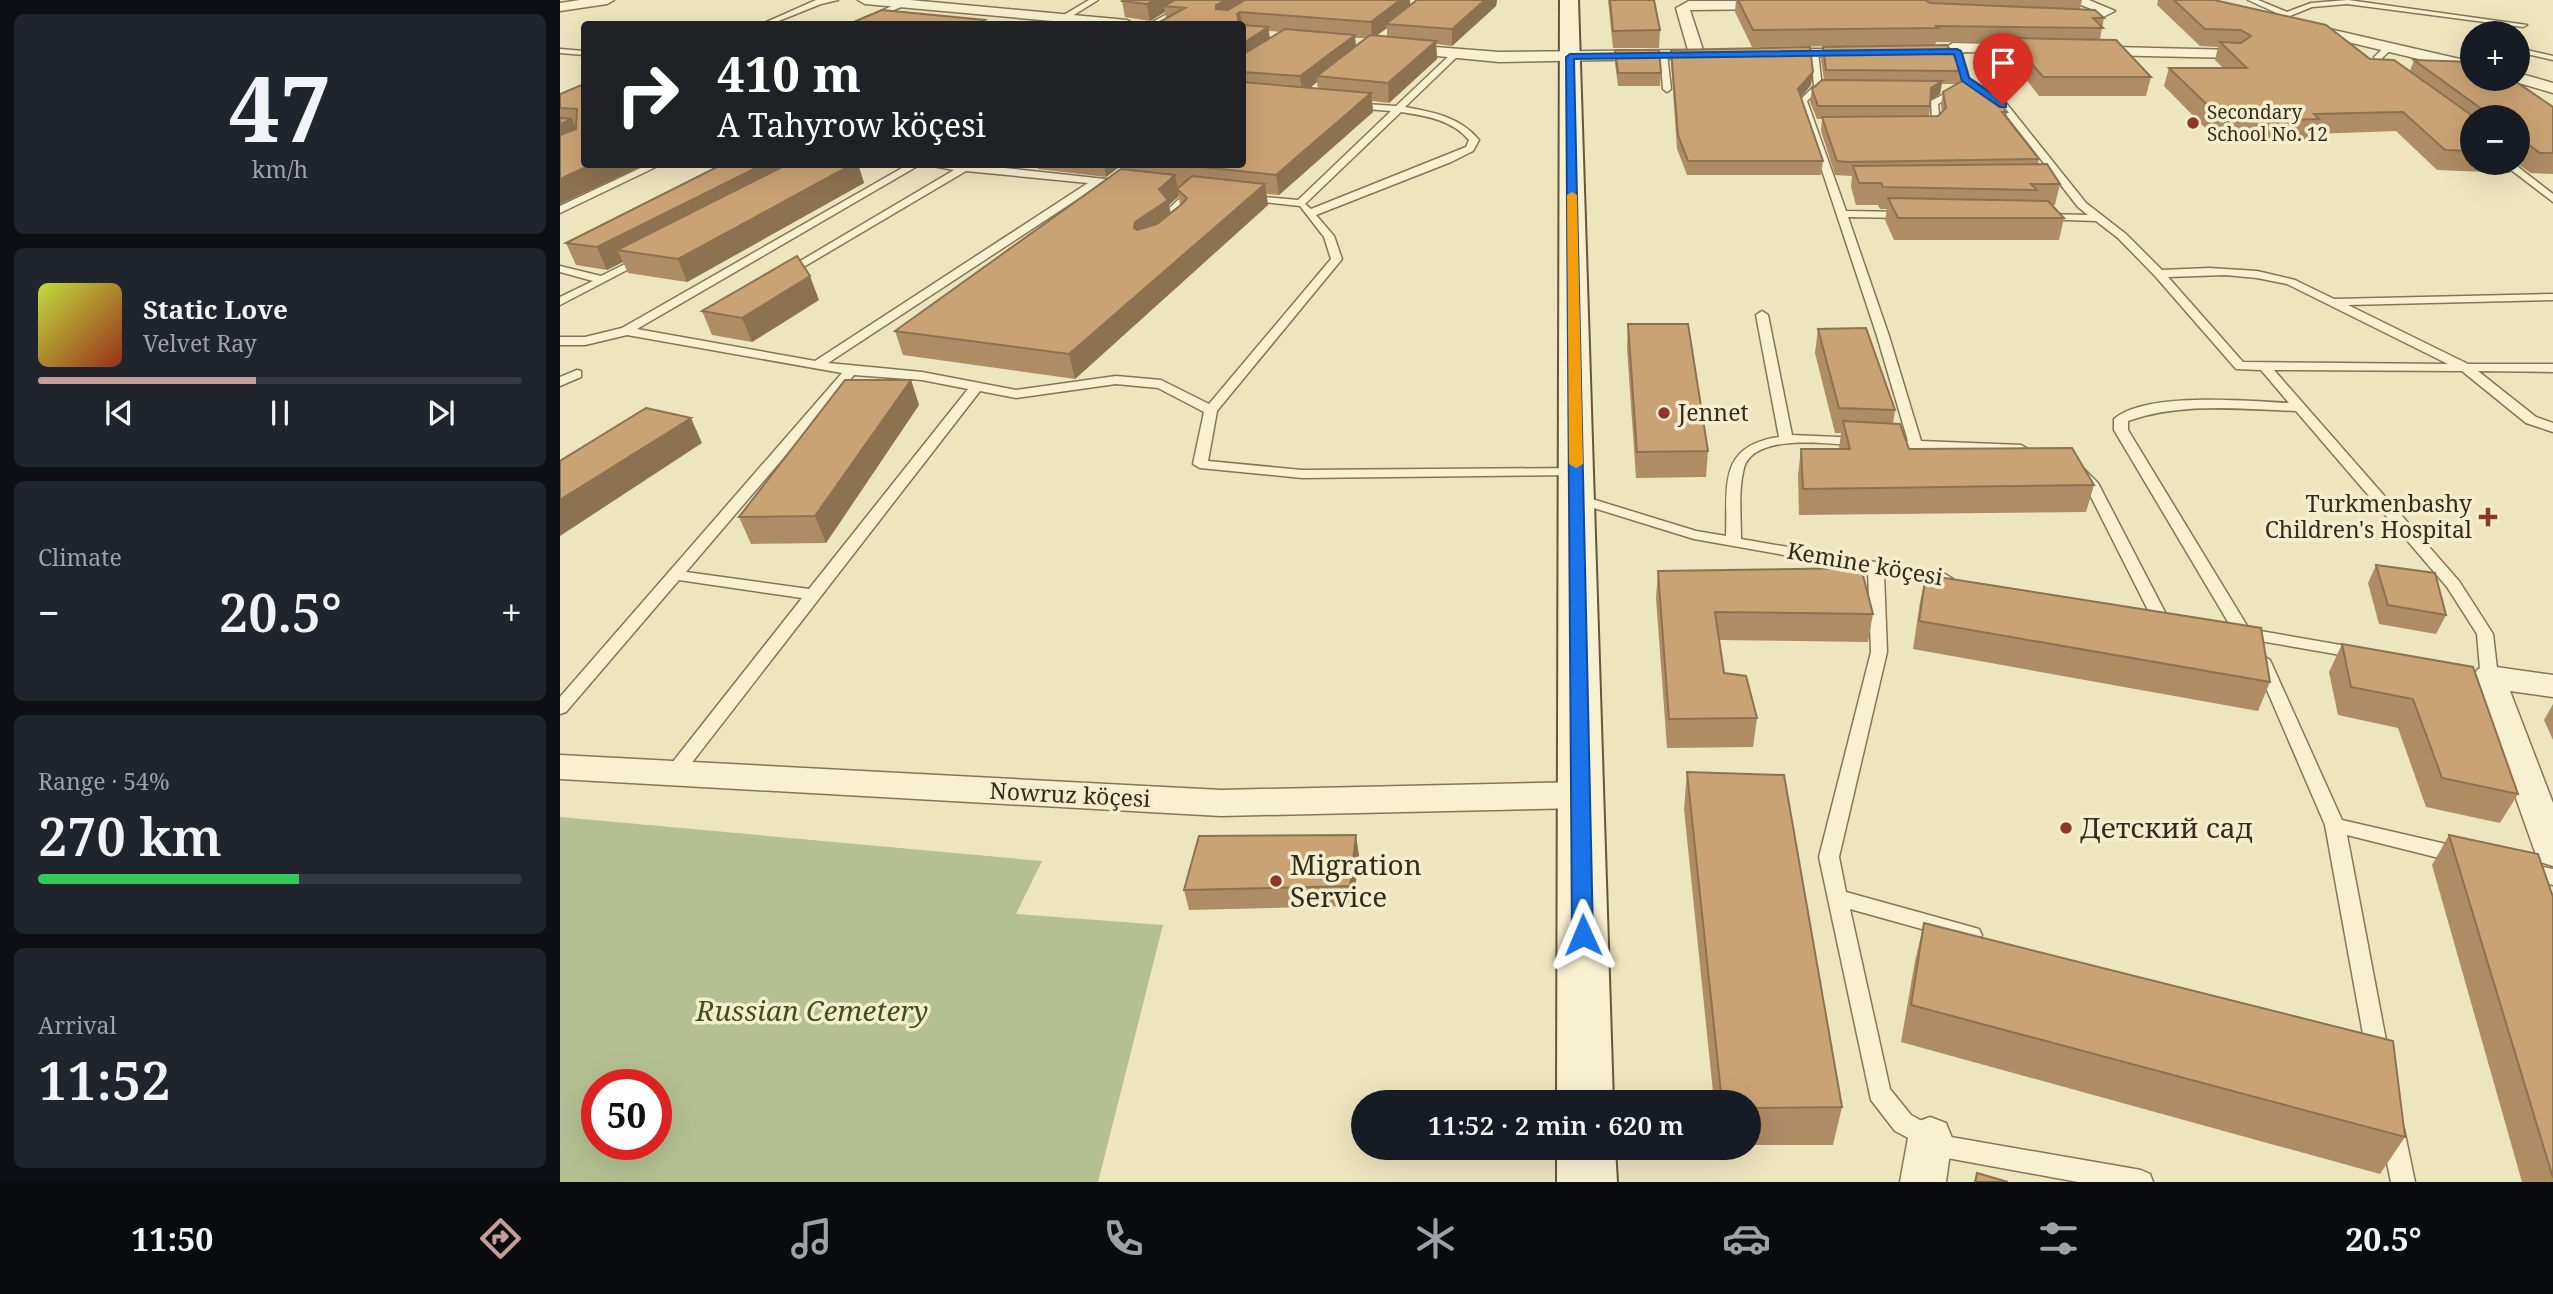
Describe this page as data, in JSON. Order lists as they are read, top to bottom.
{
  "streets": {
    "street": ["Nowruz köçesi"],
    "lane": ["Kemine köçesi"]
  },
  "parks": ["Russian Cemetery"],
  "places": {
    "other": [
      "Secondary School No. 12",
      "Jennet",
      "Детский сад",
      "Migration Service"
    ],
    "health": ["Turkmenbashy Children's Hospital"]
  },
  "page": {
    "tile": [
      ["47", "km/h"],
      "Climate",
      ["Range · 54%", "270 km"],
      ["Arrival", "11:52"]
    ],
    "map_buttons": ["+", "−"],
    "turn": ["410 m", "A Tahyrow köçesi"],
    "song": ["Static Love", "Velvet Ray"],
    "heat": ["−", "20.5°", "+"],
    "limit": "50",
    "trip": "11:52 · 2 min · 620 m",
    "tabs": ["11:50", "20.5°"]
  }
}
